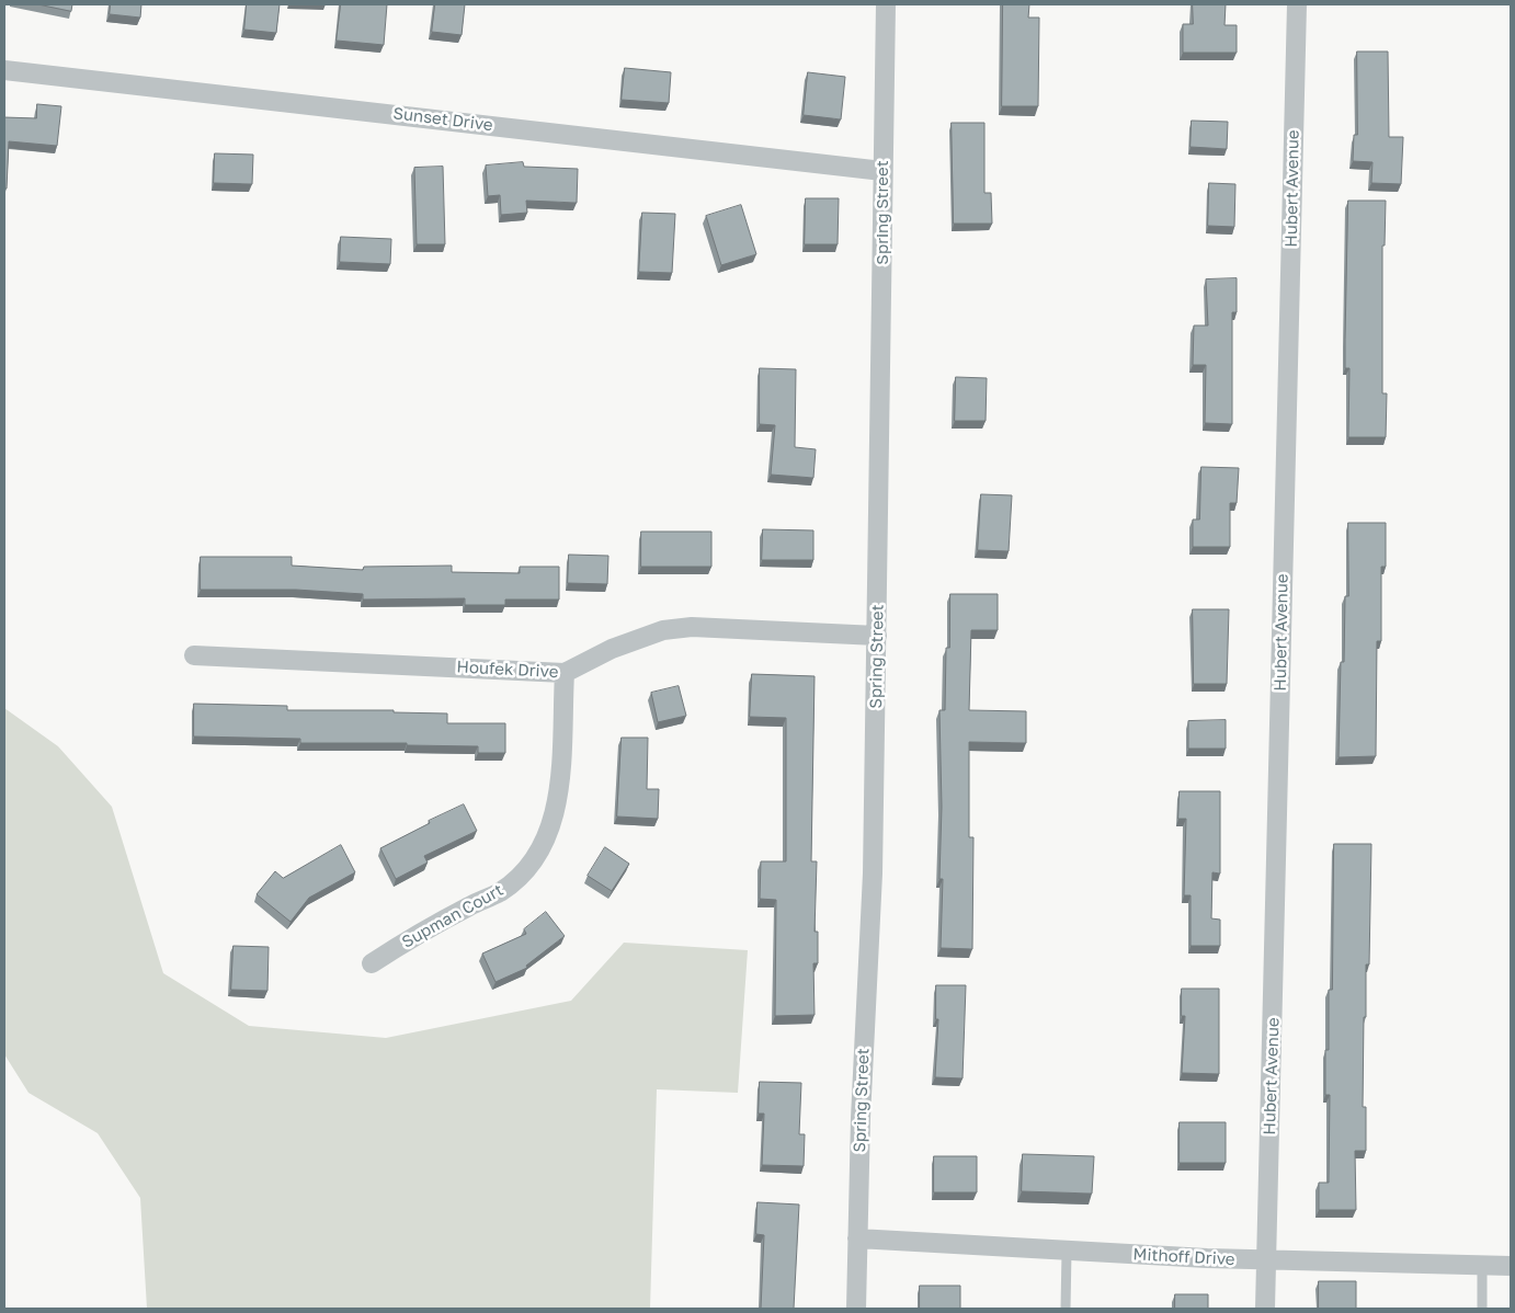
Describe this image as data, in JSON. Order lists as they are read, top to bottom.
{
  "streets": {
    "street": [
      "Sunset Drive",
      "Hubert Avenue",
      "Spring Street",
      "Houfek Drive",
      "Supman Court",
      "Mithoff Drive"
    ]
  },
  "crossings": [
    ["Sunset Drive", "Spring Street"],
    ["Hubert Avenue", "Mithoff Drive"],
    ["Spring Street", "Houfek Drive"],
    ["Spring Street", "Mithoff Drive"],
    ["Houfek Drive", "Supman Court"]
  ]
}
